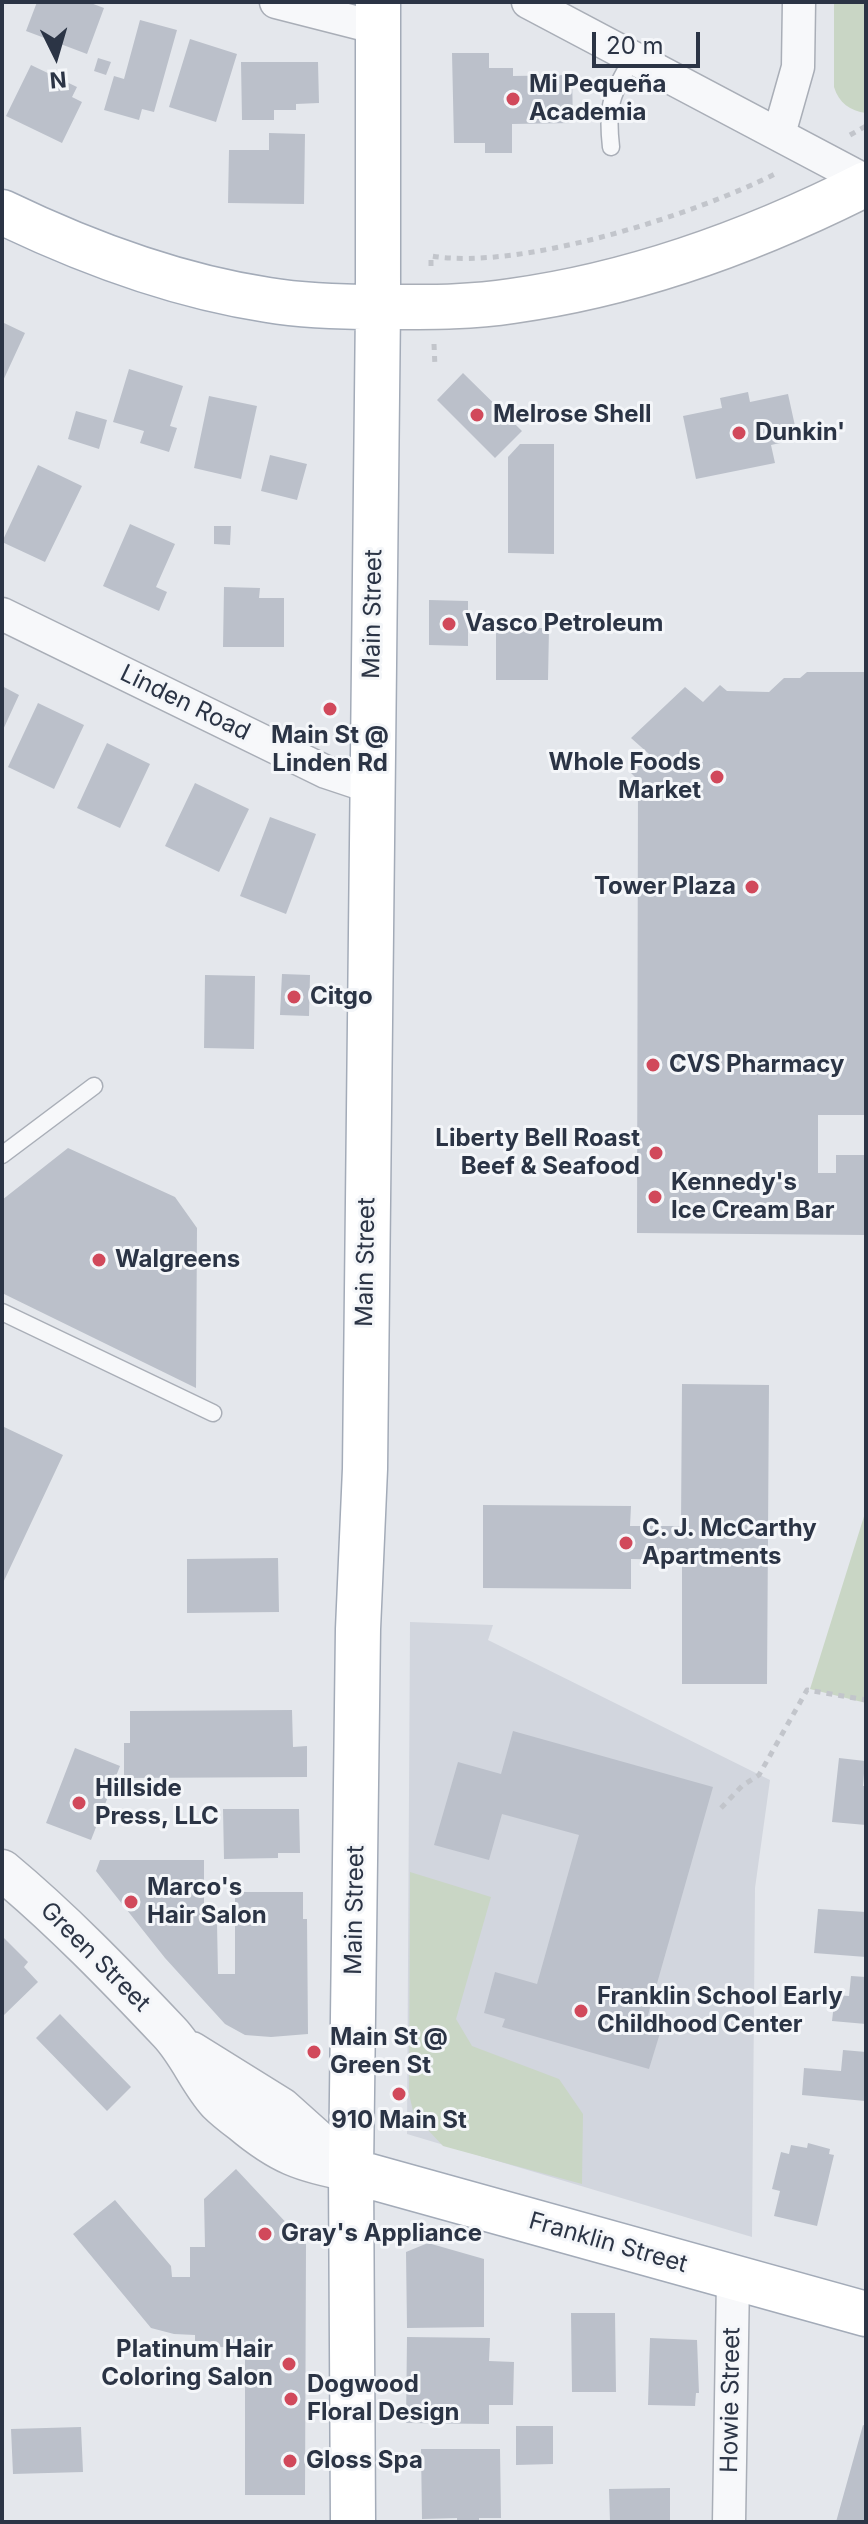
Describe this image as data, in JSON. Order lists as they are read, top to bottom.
{
  "streets": {
    "main road": ["Main Street", "Franklin Street"],
    "street": ["Linden Road", "Green Street", "Howie Street"]
  },
  "crossings": [
    ["Main Street", "Linden Road"],
    ["Main Street", "Green Street"],
    ["Main Street", "Franklin Street"],
    ["Green Street", "Franklin Street"],
    ["Franklin Street", "Howie Street"]
  ],
  "places": [
    "Mi Pequeña Academia",
    "Melrose Shell",
    "Dunkin'",
    "Vasco Petroleum",
    "Main St @ Linden Rd",
    "Whole Foods Market",
    "Tower Plaza",
    "Citgo",
    "CVS Pharmacy",
    "Liberty Bell Roast Beef & Seafood",
    "Kennedy's Ice Cream Bar",
    "Walgreens",
    "C. J. McCarthy Apartments",
    "Hillside Press, LLC",
    "Marco's Hair Salon",
    "Franklin School Early Childhood Center",
    "Main St @ Green St",
    "910 Main St",
    "Gray's Appliance",
    "Platinum Hair Coloring Salon",
    "Dogwood Floral Design",
    "Gloss Spa"
  ],
  "scale_bar": "20 m",
  "north": "bottom"
}
